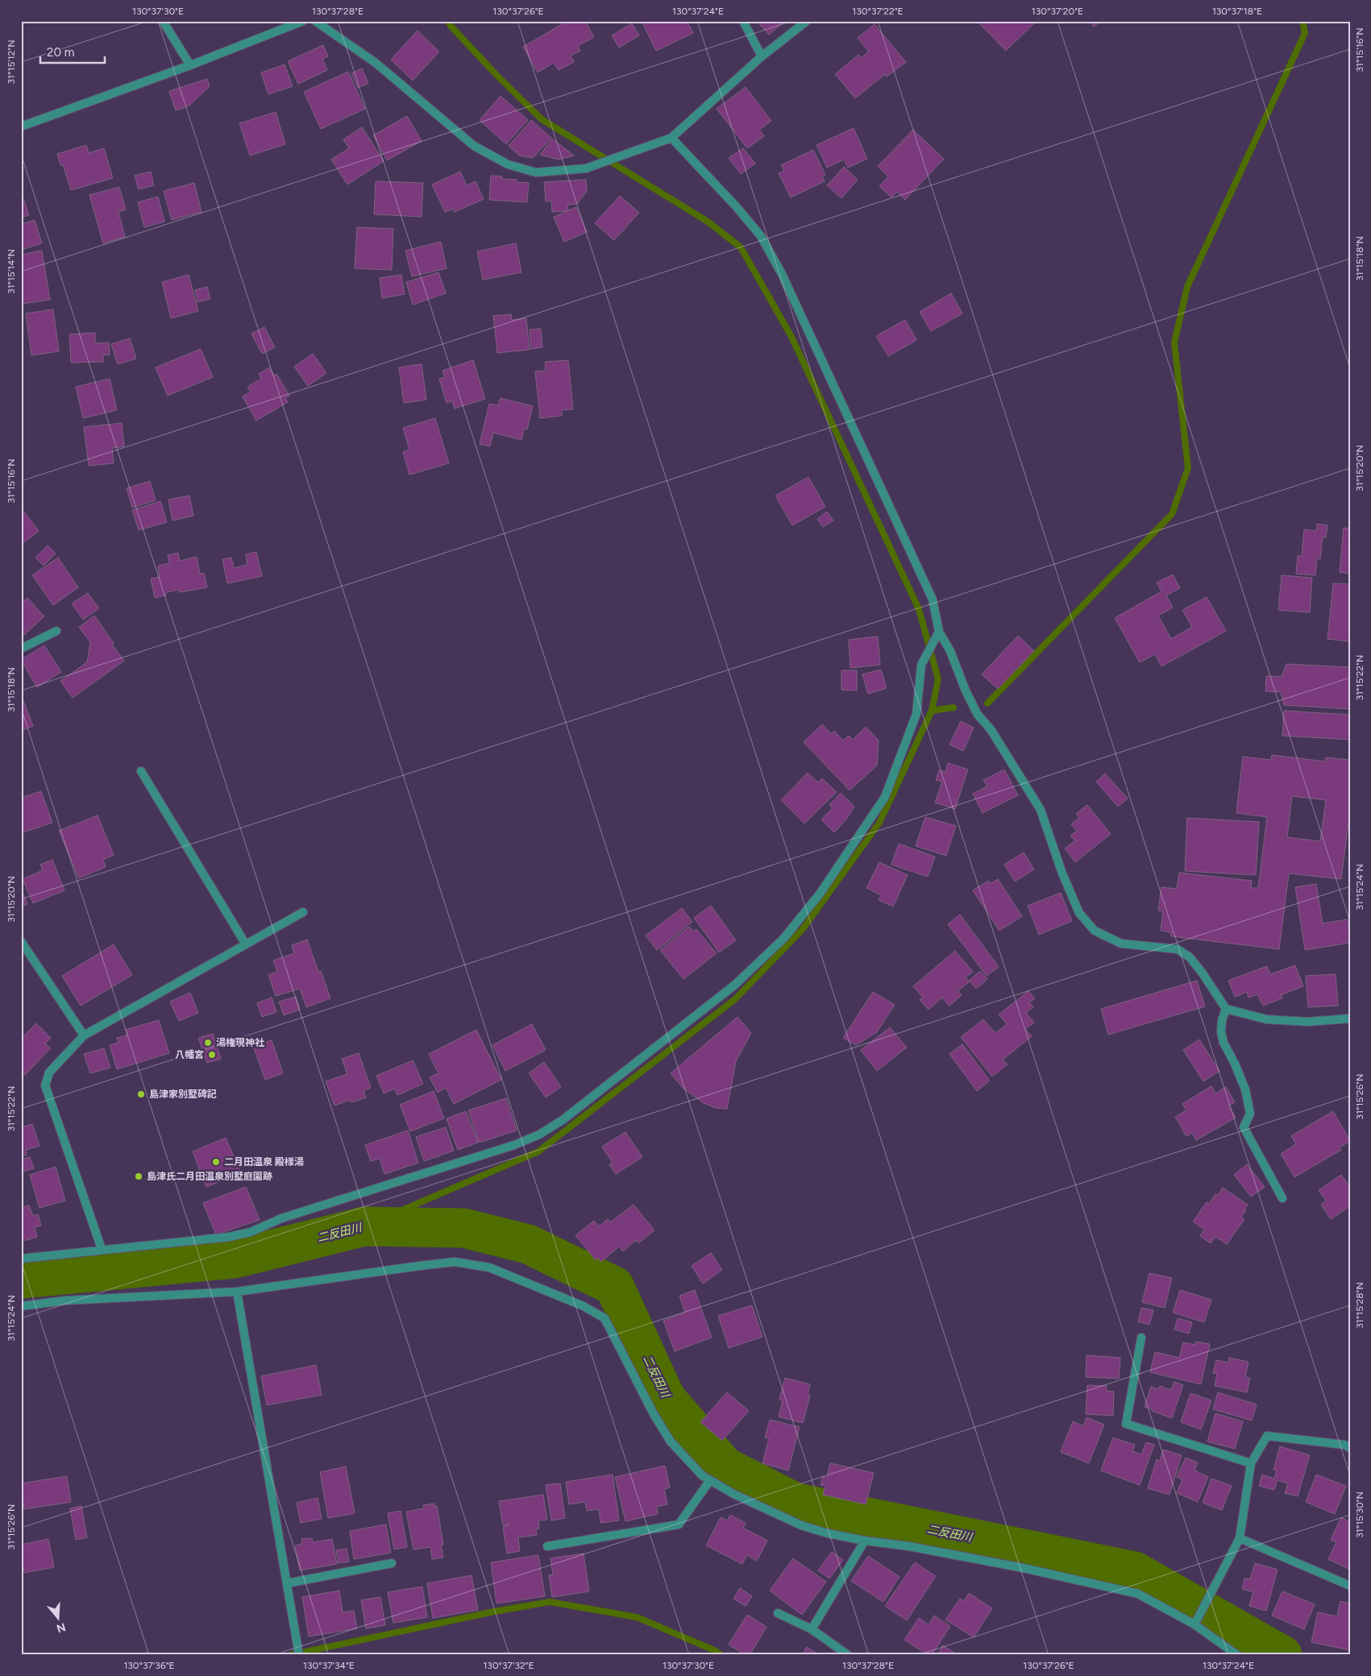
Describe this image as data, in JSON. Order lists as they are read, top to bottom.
{
  "water": ["二反田川"],
  "places": [
    "湯権現神社",
    "八幡宮",
    "島津家別墅碑記",
    "二月田温泉 殿様湯",
    "島津氏二月田温泉別墅庭園跡"
  ],
  "scale_bar": "20 m",
  "north": "bottom",
  "coordinates": [
    "130°37'30\"E",
    "130°37'28\"E",
    "130°37'26\"E",
    "130°37'24\"E",
    "130°37'22\"E",
    "130°37'20\"E",
    "130°37'18\"E",
    "31°15'16\"N",
    "31°15'12\"N",
    "31°15'18\"N",
    "31°15'14\"N",
    "31°15'20\"N",
    "31°15'22\"N",
    "31°15'24\"N",
    "31°15'26\"N",
    "31°15'28\"N",
    "31°15'30\"N",
    "130°37'36\"E",
    "130°37'34\"E",
    "130°37'32\"E"
  ]
}
